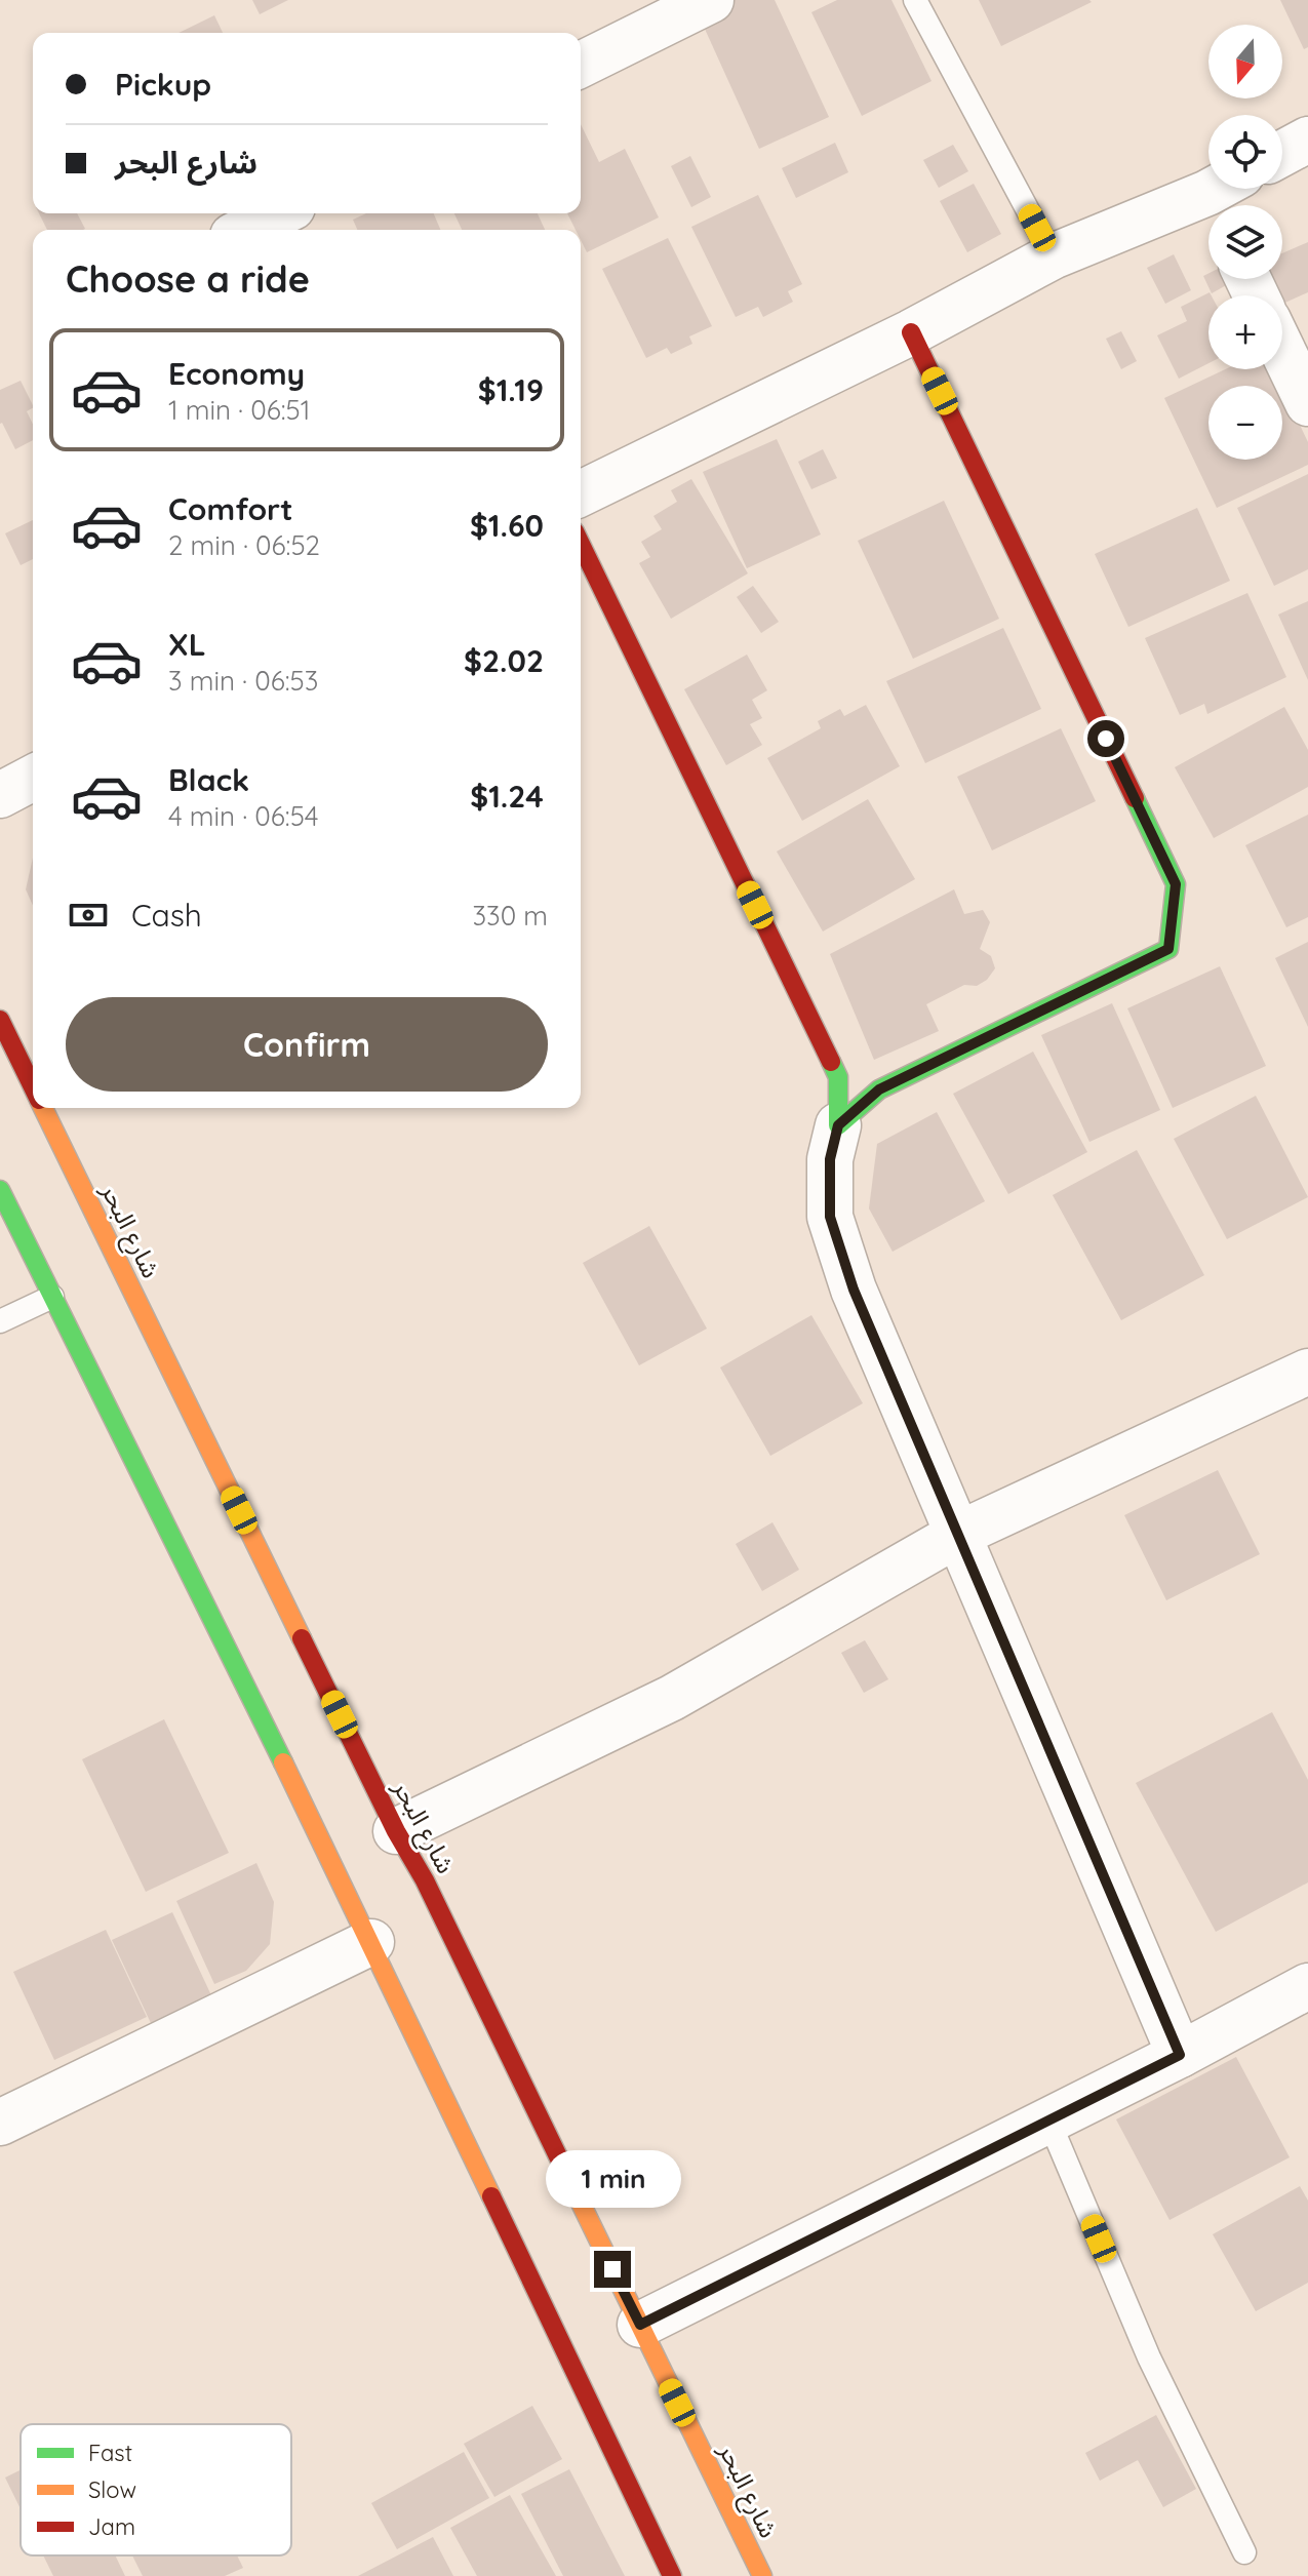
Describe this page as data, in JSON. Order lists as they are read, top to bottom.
{
  "streets": {
    "main road": ["شارع البحر"]
  },
  "legend": ["Fast", "Slow", "Jam"],
  "north": "bottom",
  "page": {
    "map_buttons": ["+", "−"],
    "banner": ["Pickup", "شارع البحر"],
    "heading": "Choose a ride",
    "list": [
      {
        "name": "Economy",
        "note": "1 min · 06:51",
        "value": "$1.19"
      },
      {
        "name": "Comfort",
        "note": "2 min · 06:52",
        "value": "$1.60"
      },
      {
        "name": "XL",
        "note": "3 min · 06:53",
        "value": "$2.02"
      },
      {
        "name": "Black",
        "note": "4 min · 06:54",
        "value": "$1.24"
      }
    ],
    "pay": ["Cash", "330 m"],
    "buttons": "Confirm",
    "bubble": "1 min"
  }
}
